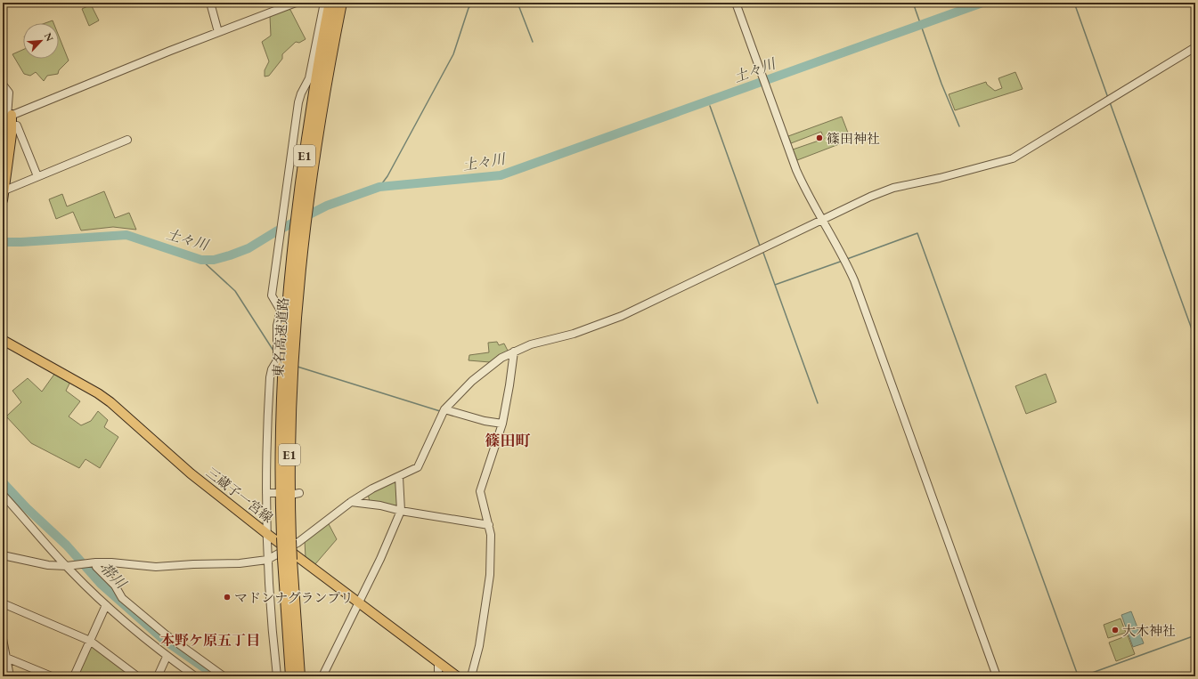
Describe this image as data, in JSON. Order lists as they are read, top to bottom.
{
  "streets": {
    "highway": ["E1", "東名高速道路"],
    "main road": ["三蔵子一宮線"]
  },
  "crossings": [
    ["東名高速道路", "三蔵子一宮線"]
  ],
  "districts": ["篠田町", "本野ケ原五丁目"],
  "water": ["土々川", "帯川"],
  "places": ["篠田神社", "マドンナグランプリ", "大木神社"],
  "north": "top right"
}
